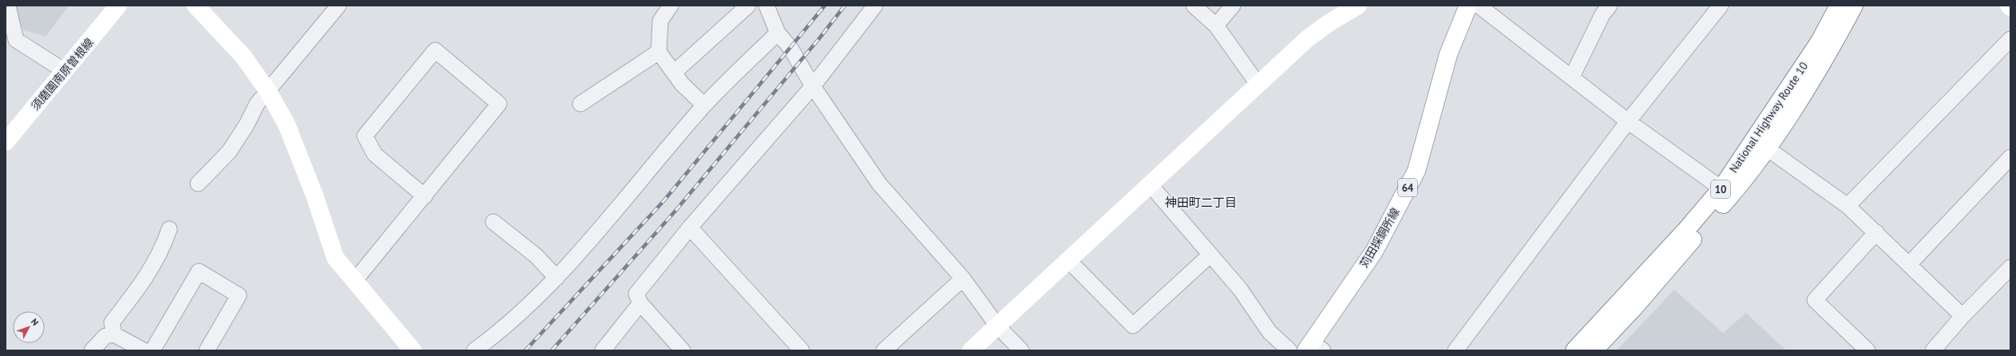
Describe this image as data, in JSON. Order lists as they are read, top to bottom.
{
  "streets": {
    "main road": [
      "須磨園南原曽根線",
      "National Highway Route 10",
      "64",
      "10",
      "苅田採銅所線"
    ]
  },
  "districts": ["神田町二丁目"],
  "north": "top right"
}
